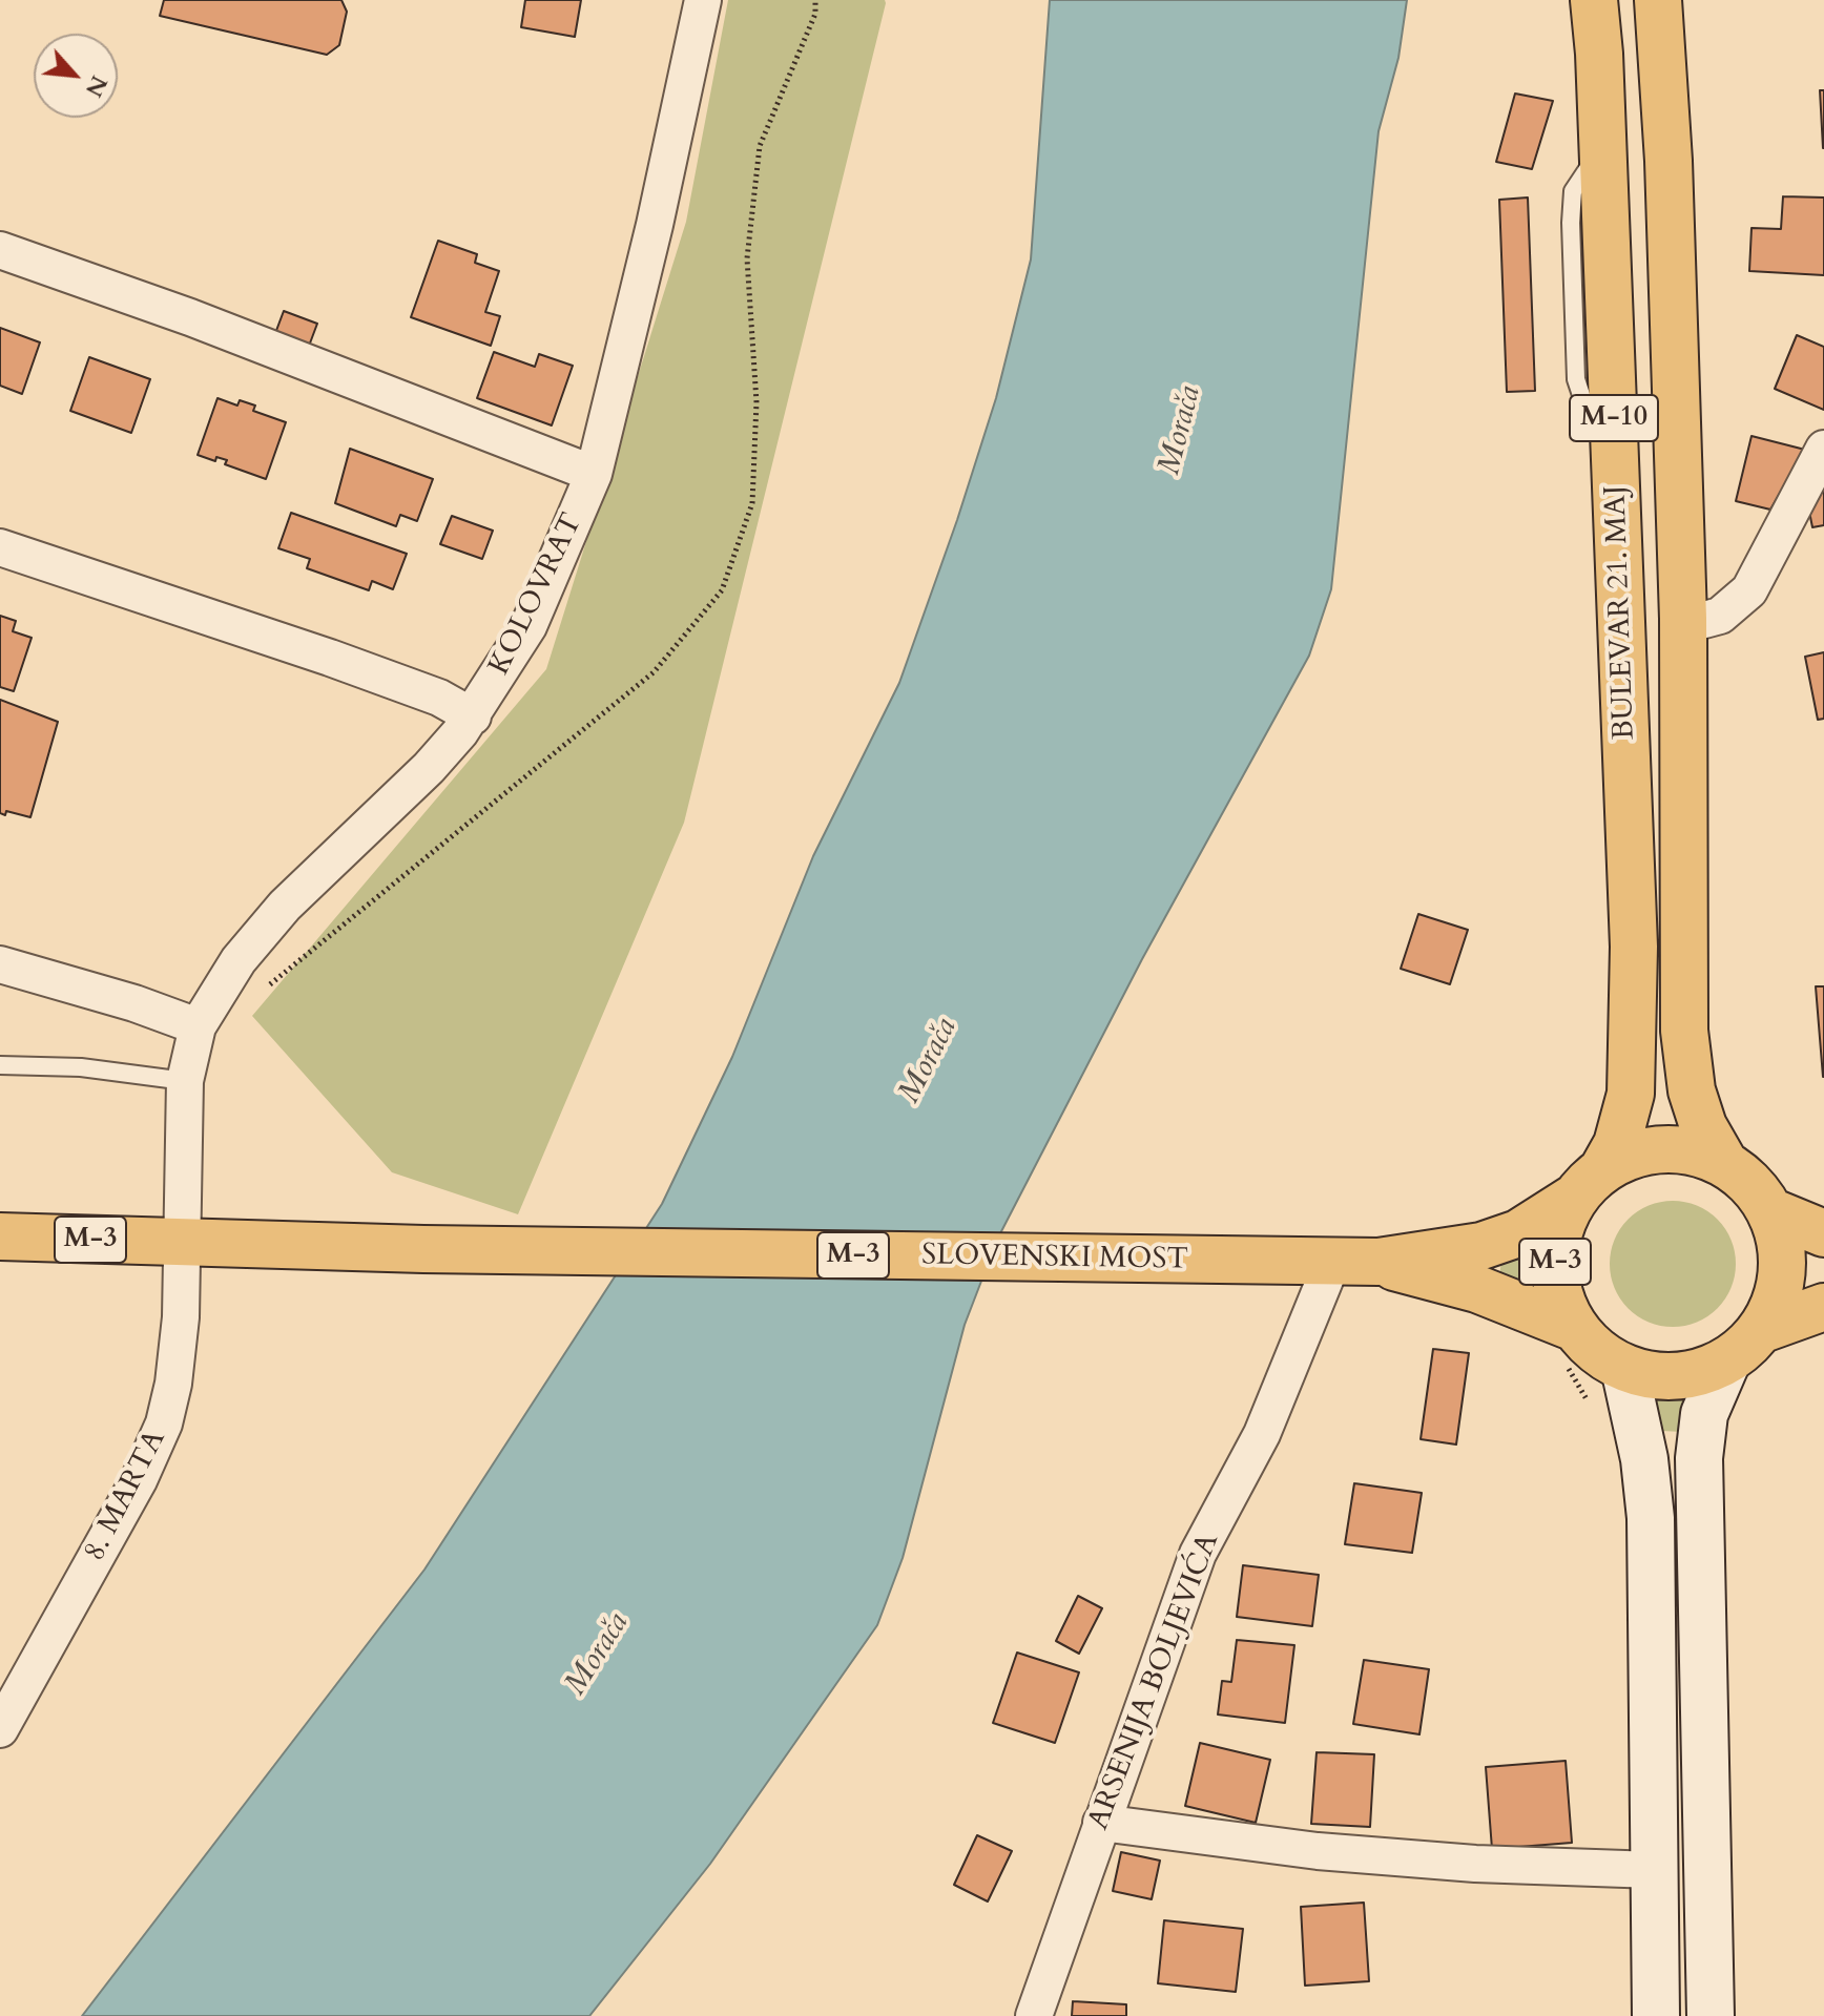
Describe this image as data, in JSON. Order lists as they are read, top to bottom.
{
  "streets": {
    "main road": [
      "M-10",
      "BULEVAR 21. MAJ",
      "M-3",
      "SLOVENSKI MOST"
    ],
    "street": ["KOLOVRAT", "8. MARTA", "ARSENIJA BOLJEVIĆA"]
  },
  "crossings": [
    ["KOLOVRAT", "M-3"],
    ["KOLOVRAT", "SLOVENSKI MOST"],
    ["KOLOVRAT", "8. MARTA"],
    ["BULEVAR 21. MAJ", "M-3"],
    ["M-3", "SLOVENSKI MOST"],
    ["M-3", "8. MARTA"],
    ["M-3", "ARSENIJA BOLJEVIĆA"],
    ["SLOVENSKI MOST", "8. MARTA"],
    ["SLOVENSKI MOST", "ARSENIJA BOLJEVIĆA"]
  ],
  "water": ["Morača"],
  "north": "bottom right"
}
